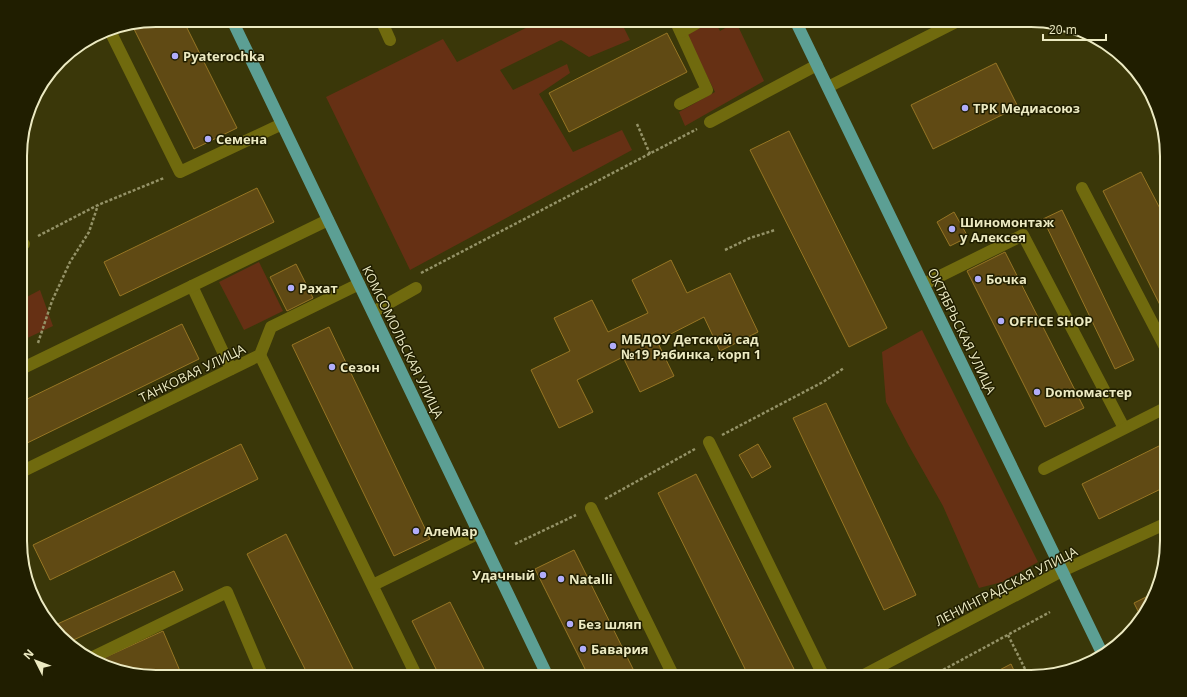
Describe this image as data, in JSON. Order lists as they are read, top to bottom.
{
  "streets": {
    "main road": ["ОКТЯБРЬСКАЯ УЛИЦА", "КОМСОМОЛЬСКАЯ УЛИЦА"],
    "street": ["ТАНКОВАЯ УЛИЦА", "ЛЕНИНГРАДСКАЯ УЛИЦА"]
  },
  "crossings": [
    ["ОКТЯБРЬСКАЯ УЛИЦА", "ЛЕНИНГРАДСКАЯ УЛИЦА"],
    ["КОМСОМОЛЬСКАЯ УЛИЦА", "ТАНКОВАЯ УЛИЦА"]
  ],
  "places": [
    "Pyaterochka",
    "ТРК Медиасоюз",
    "Семена",
    "Шиномонтаж у Алексея",
    "Бочка",
    "Рахат",
    "OFFICE SHOP",
    "МБДОУ Детский сад №19 Рябинка, корп 1",
    "Сезон",
    "Domoмастер",
    "АлеМар",
    "Удачный",
    "Natalli",
    "Без шляп",
    "Бавария"
  ],
  "scale_bar": "20 m",
  "north": "top left"
}
